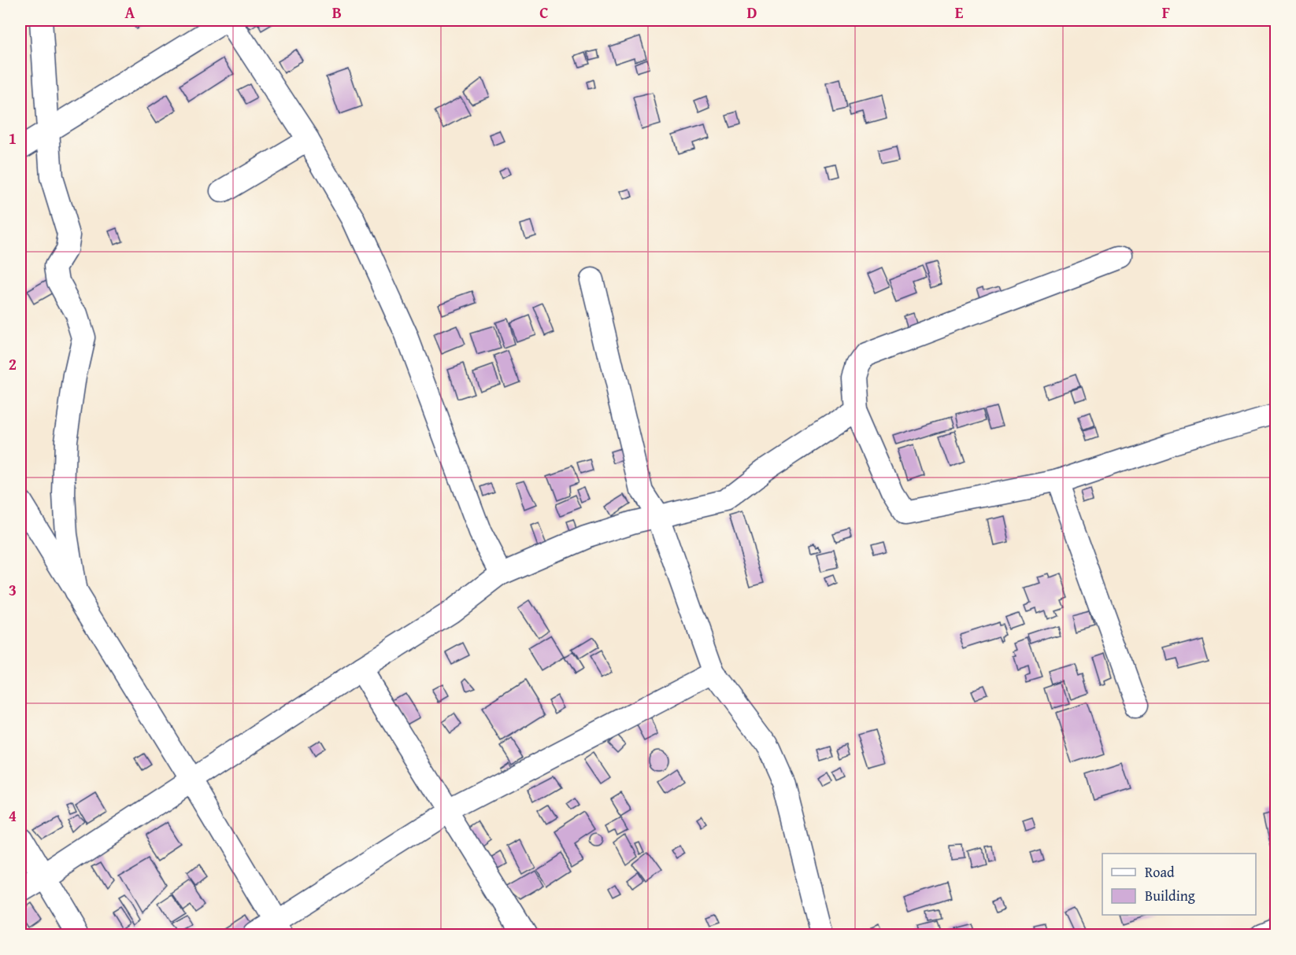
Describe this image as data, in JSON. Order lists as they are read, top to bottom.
{
  "legend": ["Road", "Building"],
  "grid": {
    "columns": [
      "A",
      "B",
      "C",
      "D",
      "E",
      "F"
    ],
    "rows": [
      "1",
      "2",
      "3",
      "4"
    ]
  }
}
